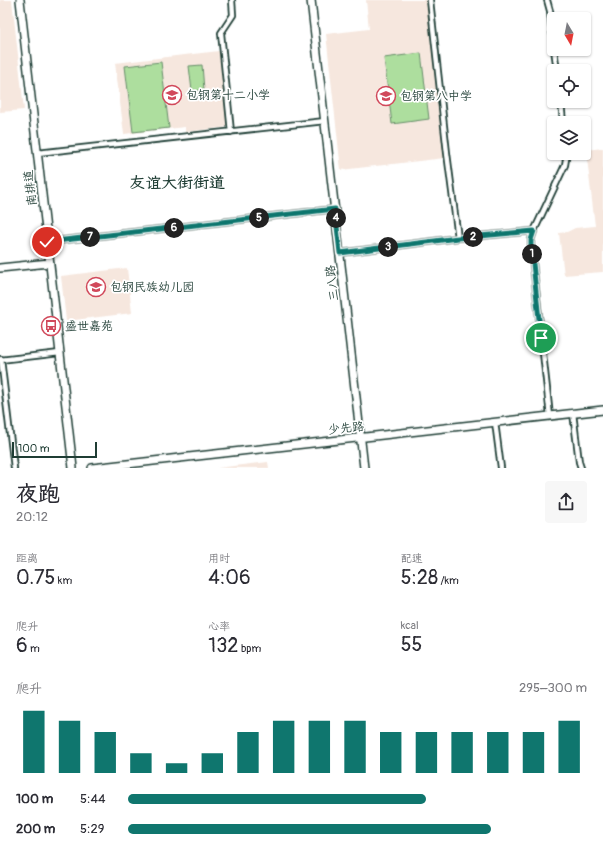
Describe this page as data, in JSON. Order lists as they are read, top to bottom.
{
  "streets": {
    "main road": ["南排道", "三八路", "少先路"]
  },
  "crossings": [
    ["三八路", "少先路"]
  ],
  "districts": ["友谊大街街道"],
  "places": {
    "school or university": ["包钢第十二小学", "包钢第八中学", "包钢民族幼儿园"],
    "bus stop": ["盛世嘉苑"]
  },
  "scale_bar": "100 m",
  "north": "bottom",
  "page": {
    "pins": [
      "4",
      "5",
      "6",
      "2",
      "7",
      "3",
      "1"
    ],
    "scale": "100 m",
    "heading": ["夜跑", "20:12"],
    "stats": [
      ["距离", "0.75 km"],
      ["用时", "4:06"],
      ["配速", "5:28 /km"],
      ["爬升", "6 m"],
      ["心率", "132 bpm"],
      ["kcal", "55"]
    ],
    "chart": ["爬升", "295–300 m"],
    "list": [
      {
        "name": "100 m",
        "note": "5:44"
      },
      {
        "name": "200 m",
        "note": "5:29"
      }
    ]
  }
}
